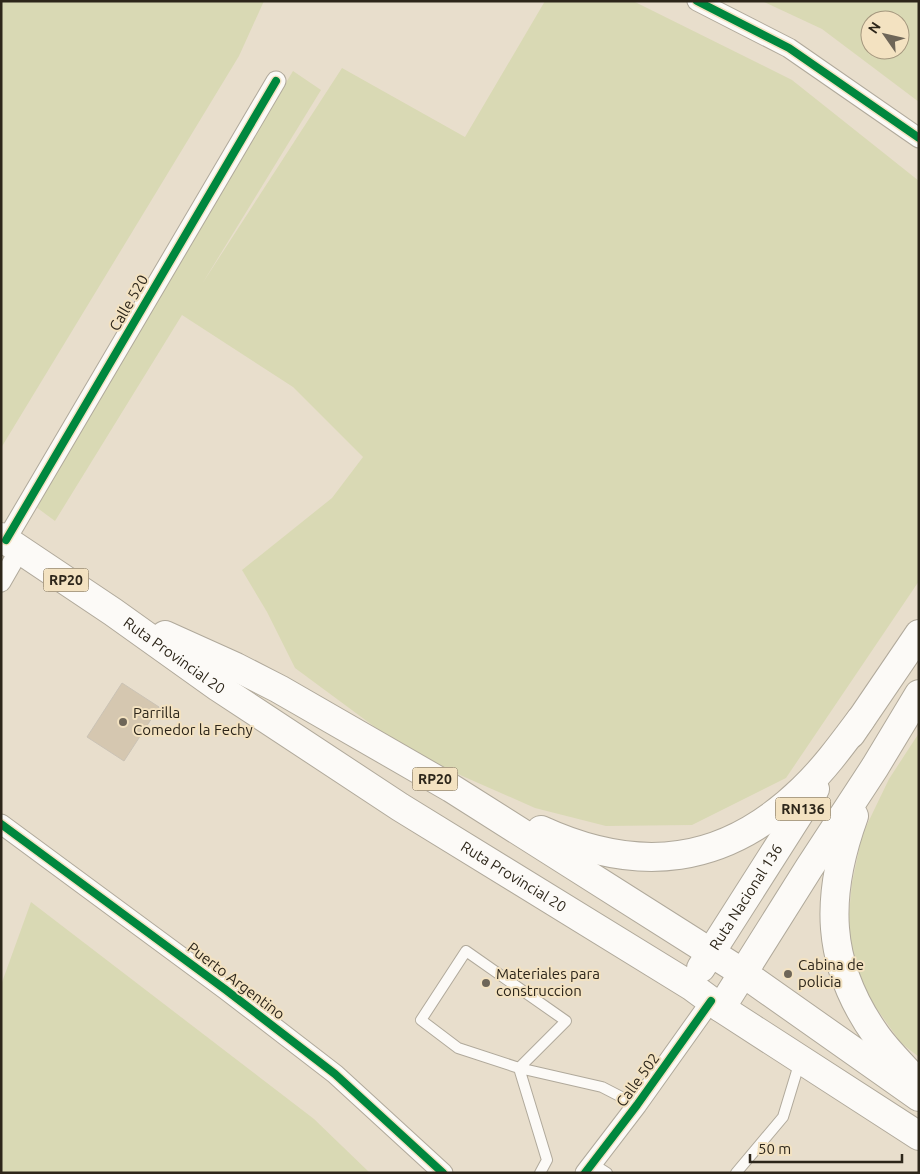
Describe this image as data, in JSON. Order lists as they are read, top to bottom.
{
  "streets": {
    "main road": [
      "RP20",
      "Ruta Provincial 20",
      "RN136",
      "Ruta Nacional 136"
    ],
    "street": ["Calle 520", "Puerto Argentino", "Calle 502"]
  },
  "crossings": [
    ["Calle 520", "Ruta Provincial 20"],
    ["Ruta Provincial 20", "RN136"],
    ["Ruta Provincial 20", "Ruta Nacional 136"],
    ["Ruta Provincial 20", "Calle 502"],
    ["RN136", "Ruta Nacional 136"],
    ["RN136", "Calle 502"],
    ["Ruta Nacional 136", "Calle 502"]
  ],
  "places": ["Parrilla Comedor la Fechy", "Cabina de policia", "Materiales para construccion"],
  "scale_bar": "50 m",
  "north": "top left"
}
